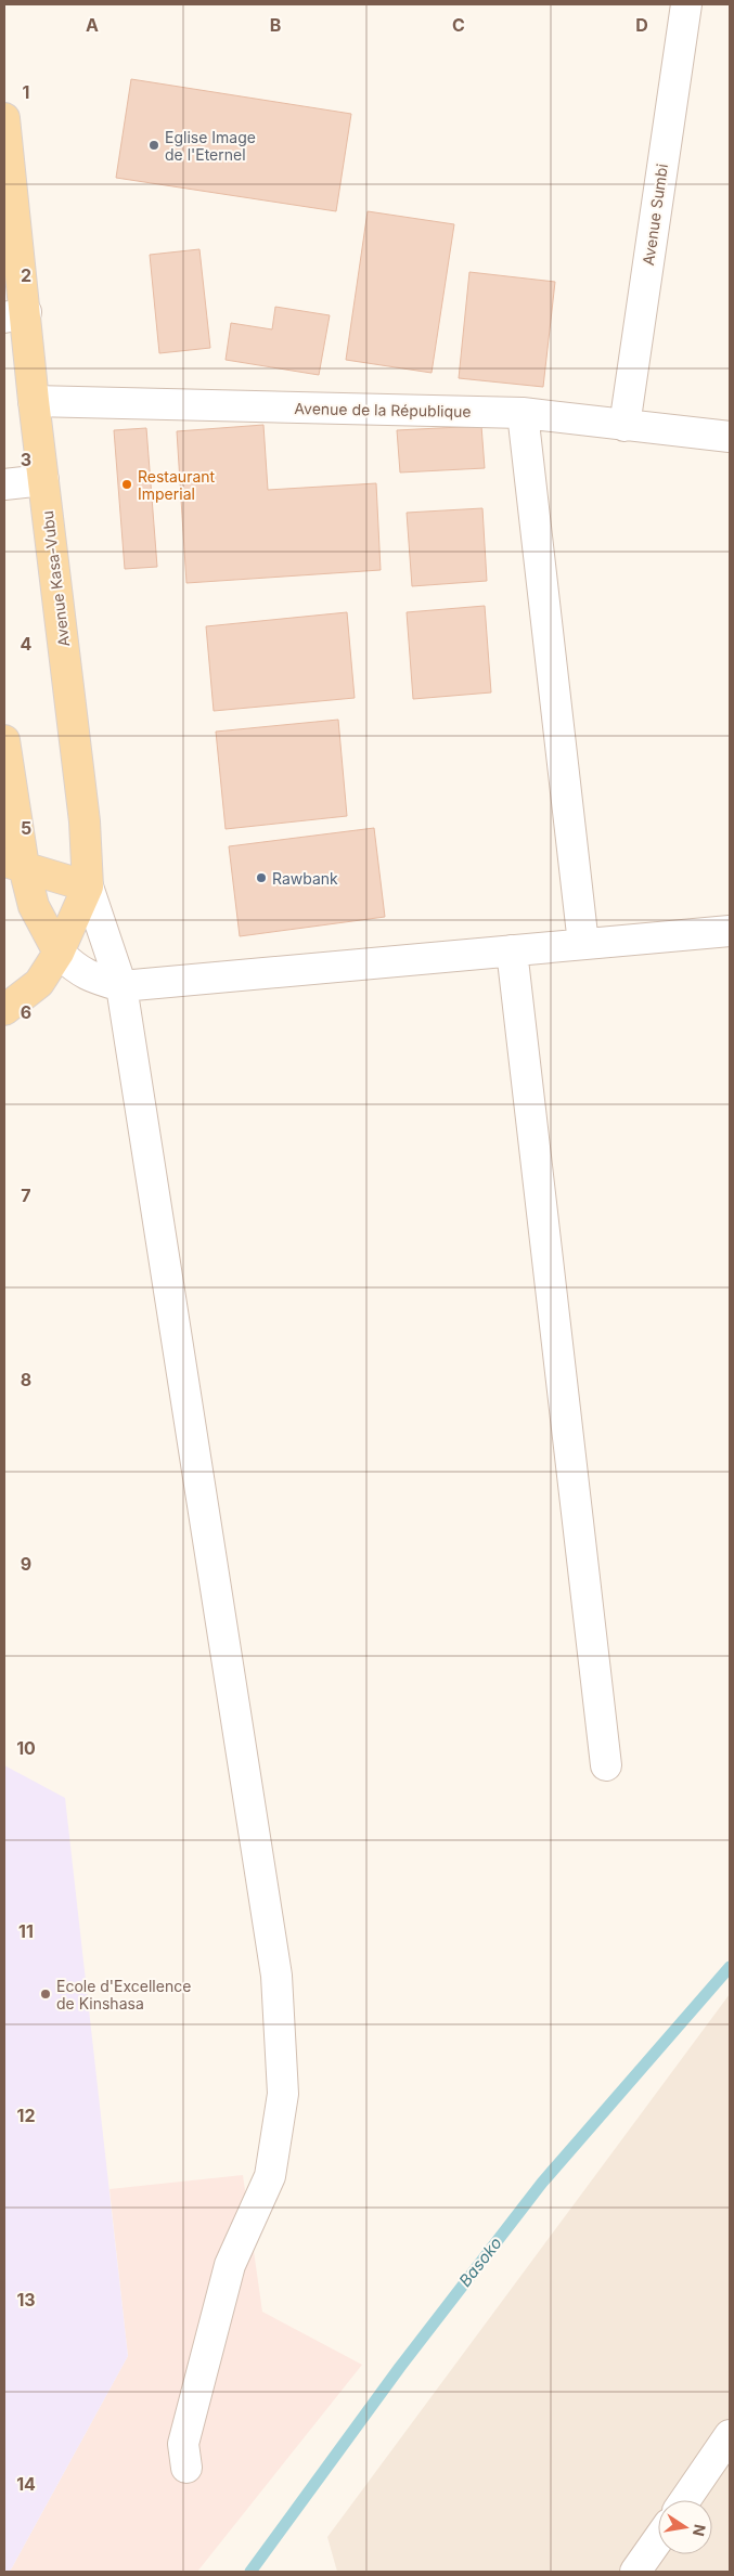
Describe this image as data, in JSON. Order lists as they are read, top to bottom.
{
  "streets": {
    "main road": ["Avenue Kasa-Vubu"],
    "street": ["Avenue Sumbi", "Avenue de la République"]
  },
  "crossings": [
    ["Avenue Sumbi", "Avenue de la République"],
    ["Avenue de la République", "Avenue Kasa-Vubu"]
  ],
  "water": ["Basoko"],
  "places": [
    "Eglise Image de l'Eternel",
    "Restaurant Imperial",
    "Rawbank",
    "Ecole d'Excellence de Kinshasa"
  ],
  "north": "right",
  "grid": {
    "columns": [
      "A",
      "B",
      "C",
      "D"
    ],
    "rows": [
      "1",
      "2",
      "3",
      "4",
      "5",
      "6",
      "7",
      "8",
      "9",
      "10",
      "11",
      "12",
      "13",
      "14"
    ]
  }
}
